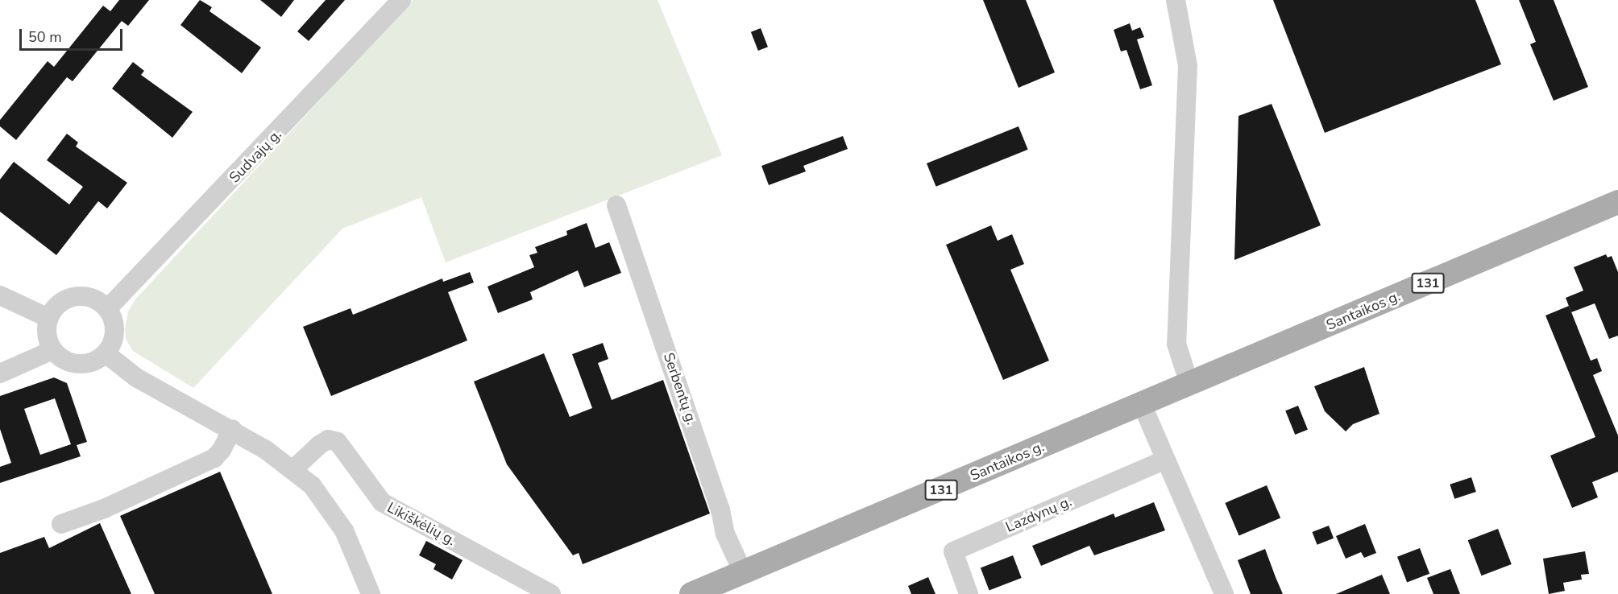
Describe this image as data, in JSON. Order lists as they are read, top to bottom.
{
  "streets": {
    "main road": ["131", "Santaikos g."],
    "street": [
      "Sudvajų g.",
      "Serbentų g.",
      "Lazdynų g.",
      "Likiškėlių g."
    ]
  },
  "crossings": [
    ["Santaikos g.", "Serbentų g."]
  ],
  "scale_bar": "50 m"
}
